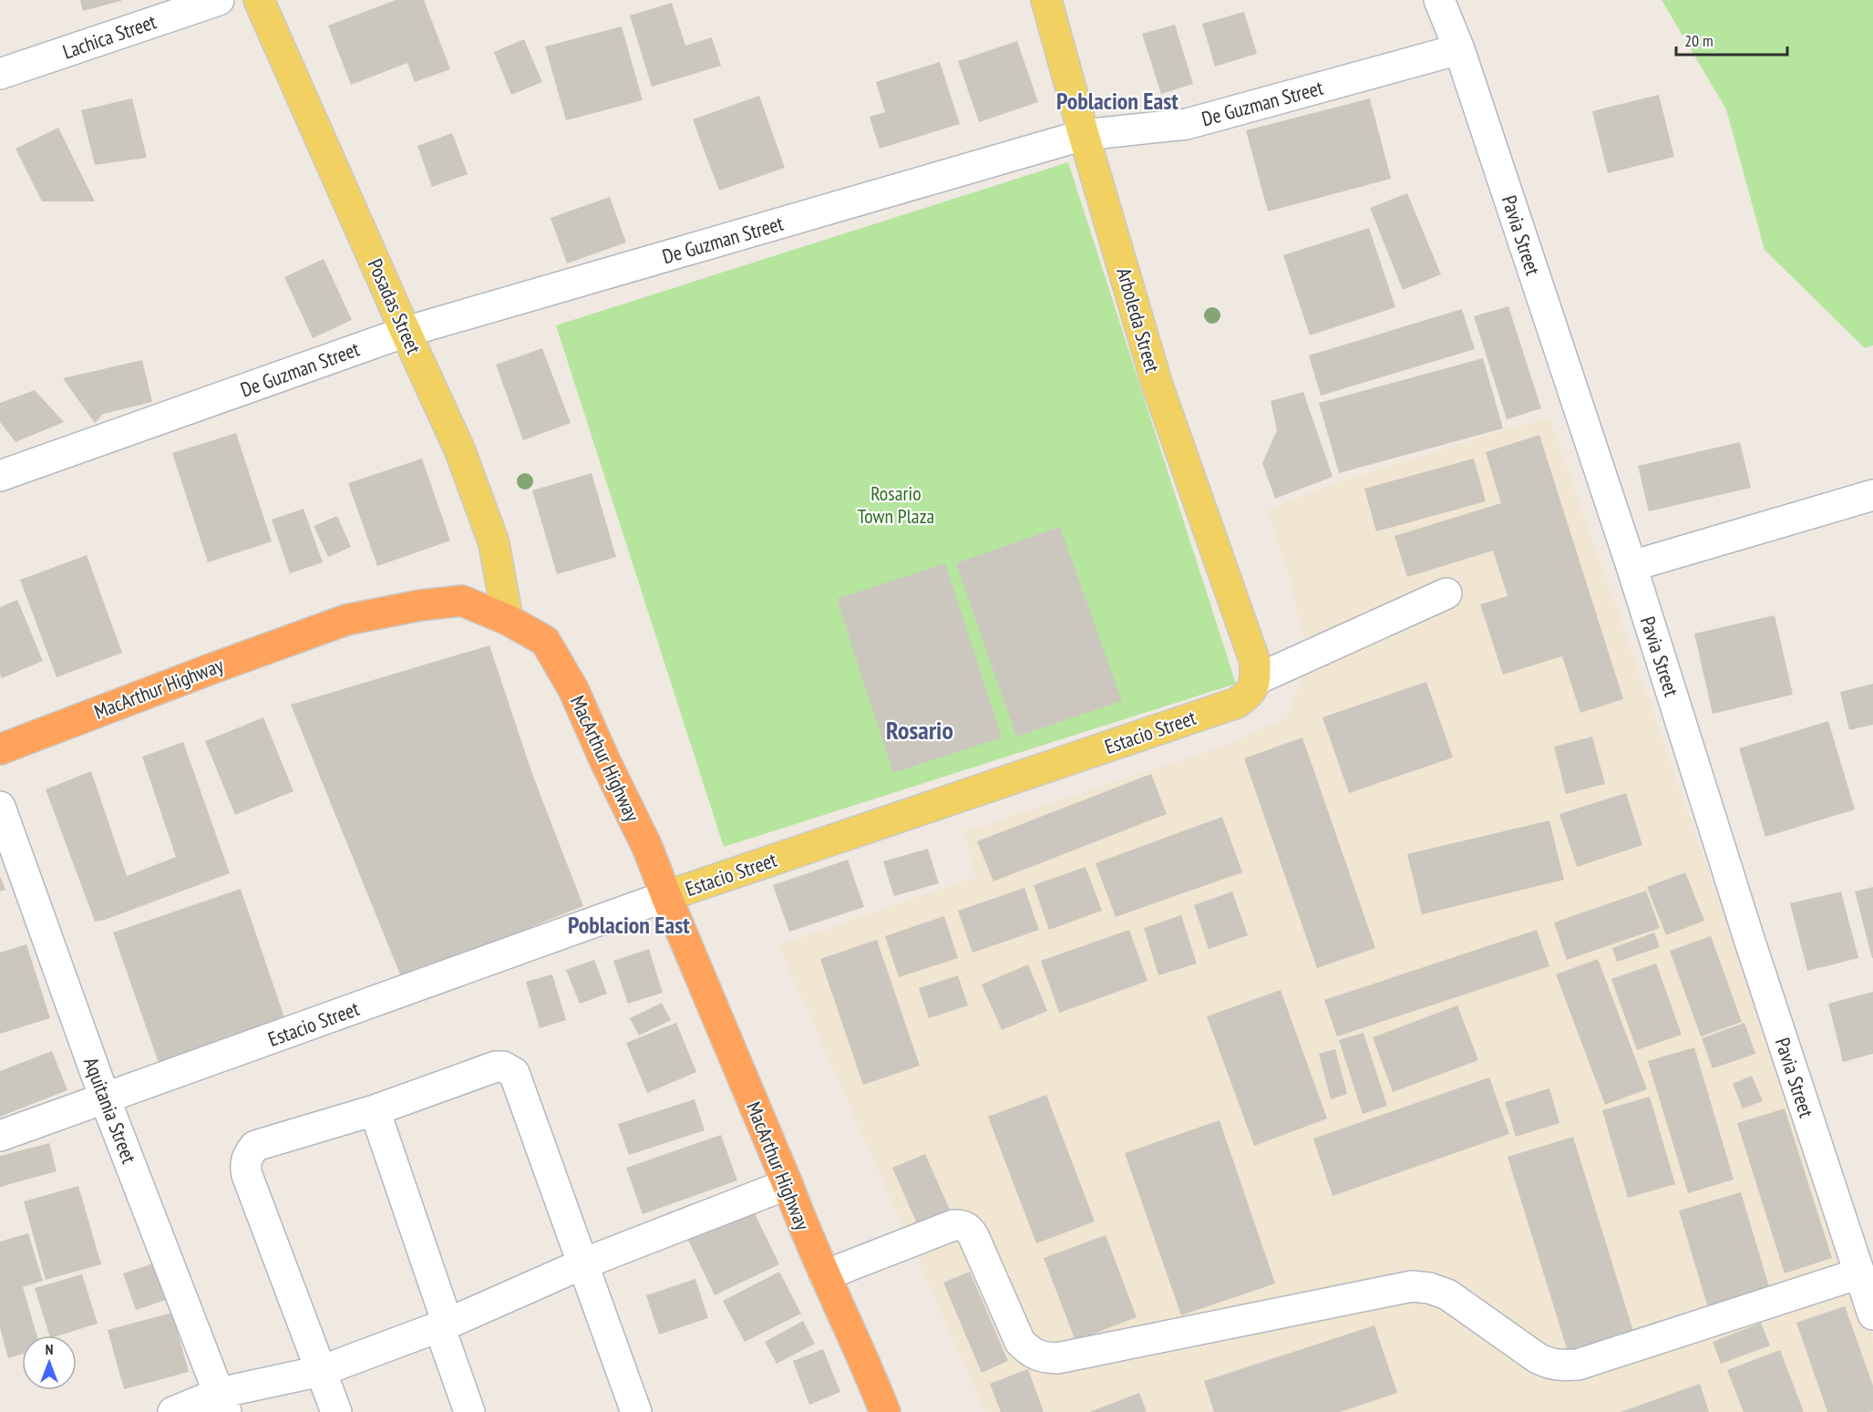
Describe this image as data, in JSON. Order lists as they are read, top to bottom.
{
  "streets": {
    "highway": ["MacArthur Highway"],
    "main road": ["Posadas Street", "Arboleda Street", "Estacio Street"],
    "street": [
      "Lachica Street",
      "De Guzman Street",
      "Pavia Street",
      "Aquitania Street"
    ]
  },
  "crossings": [
    ["De Guzman Street", "Pavia Street"],
    ["De Guzman Street", "Posadas Street"],
    ["De Guzman Street", "Arboleda Street"],
    ["Posadas Street", "MacArthur Highway"],
    ["Arboleda Street", "Estacio Street"],
    ["MacArthur Highway", "Estacio Street"],
    ["Estacio Street", "Aquitania Street"]
  ],
  "districts": ["Poblacion East", "Rosario", "Poblacion East"],
  "parks": ["Rosario Town Plaza"],
  "scale_bar": "20 m",
  "north": "top"
}
